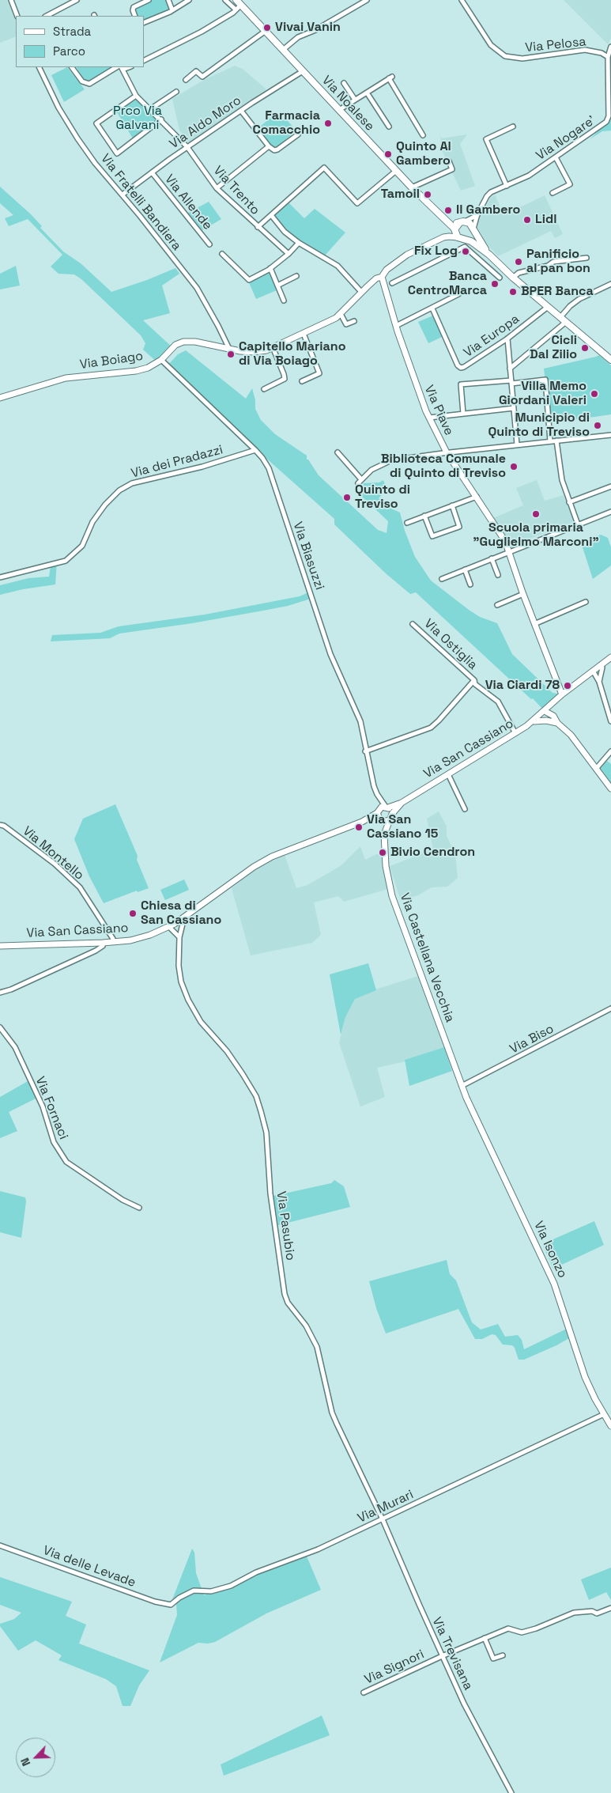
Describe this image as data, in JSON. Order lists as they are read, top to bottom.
{
  "streets": {
    "main road": [
      "Via Noalese",
      "Via Boiago",
      "Via Piave",
      "Via San Cassiano",
      "Via Castellana Vecchia",
      "Via Isonzo"
    ],
    "street": [
      "Via Pelosa",
      "Via Aldo Moro",
      "Via Nogare'",
      "Via Trento",
      "Via Fratelli Bandiera",
      "Via Allende",
      "Via Europa",
      "Via dei Pradazzi",
      "Via Biasuzzi",
      "Via Ostiglia",
      "Via Montello",
      "Via Biso",
      "Via Fornaci",
      "Via Pasubio",
      "Via Murari",
      "Via delle Levade",
      "Via Trevisana",
      "Via Signori"
    ]
  },
  "crossings": [
    ["Via Pelosa", "Via Nogare'"],
    ["Via Noalese", "Via Aldo Moro"],
    ["Via Aldo Moro", "Via Trento"],
    ["Via Aldo Moro", "Via Fratelli Bandiera"],
    ["Via Aldo Moro", "Via Allende"],
    ["Via Nogare'", "Via Boiago"],
    ["Via Fratelli Bandiera", "Via Boiago"],
    ["Via Boiago", "Via Piave"],
    ["Via Boiago", "Via Biasuzzi"],
    ["Via Piave", "Via San Cassiano"],
    ["Via dei Pradazzi", "Via Biasuzzi"],
    ["Via Biasuzzi", "Via Ostiglia"],
    ["Via Biasuzzi", "Via San Cassiano"],
    ["Via Biasuzzi", "Via Castellana Vecchia"],
    ["Via Ostiglia", "Via San Cassiano"],
    ["Via San Cassiano", "Via Montello"],
    ["Via San Cassiano", "Via Castellana Vecchia"],
    ["Via San Cassiano", "Via Pasubio"],
    ["Via Castellana Vecchia", "Via Biso"],
    ["Via Castellana Vecchia", "Via Isonzo"],
    ["Via Biso", "Via Isonzo"],
    ["Via Pasubio", "Via Murari"],
    ["Via Pasubio", "Via Trevisana"],
    ["Via Isonzo", "Via Murari"],
    ["Via Murari", "Via delle Levade"],
    ["Via Murari", "Via Trevisana"],
    ["Via Trevisana", "Via Signori"]
  ],
  "parks": ["Prco Via Galvani"],
  "places": [
    "Vivai Vanin",
    "Farmacia Comacchio",
    "Quinto Al Gambero",
    "Tamoil",
    "Il Gambero",
    "Lidl",
    "Fix Log",
    "Panificio al pan bon",
    "Banca CentroMarca",
    "BPER Banca",
    "Cicli Dal Zilio",
    "Capitello Mariano di Via Boiago",
    "Villa Memo Giordani Valeri",
    "Municipio di Quinto di Treviso",
    "Biblioteca Comunale di Quinto di Treviso",
    "Quinto di Treviso",
    "Scuola primaria \"Guglielmo Marconi\"",
    "Via Ciardi 78",
    "Via San Cassiano 15",
    "Bivio Cendron",
    "Chiesa di San Cassiano"
  ],
  "legend": ["Strada", "Parco"],
  "north": "bottom left"
}
